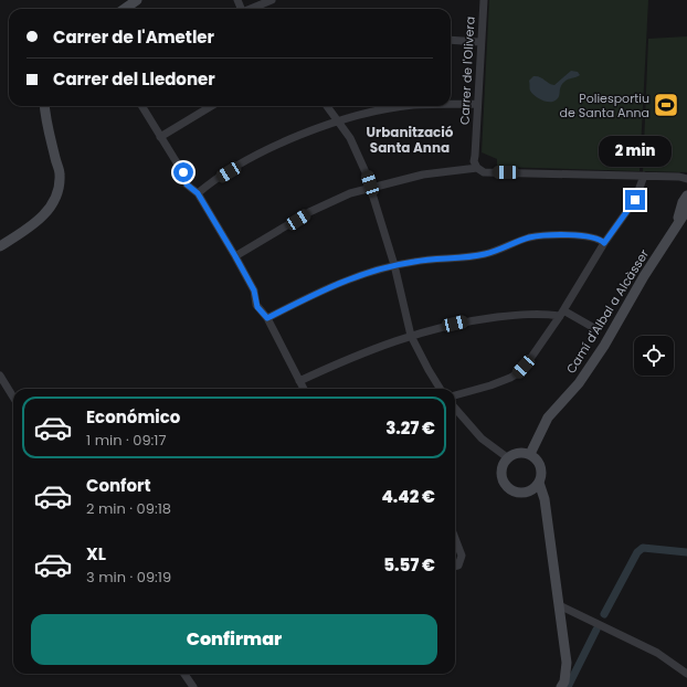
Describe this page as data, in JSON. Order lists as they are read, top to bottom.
{
  "streets": {
    "street": ["Carrer de l'Olivera", "Camí d'Albal a Alcàsser"]
  },
  "districts": ["Urbanització Santa Anna"],
  "places": {
    "sports": ["Poliesportiu de Santa Anna"]
  },
  "page": {
    "banner": ["Carrer de l'Ametler", "Carrer del Lledoner"],
    "bubble": "2 min",
    "list": [
      {
        "name": "Económico",
        "note": "1 min · 09:17",
        "value": "3.27 €"
      },
      {
        "name": "Confort",
        "note": "2 min · 09:18",
        "value": "4.42 €"
      },
      {
        "name": "XL",
        "note": "3 min · 09:19",
        "value": "5.57 €"
      }
    ],
    "buttons": "Confirmar"
  }
}
